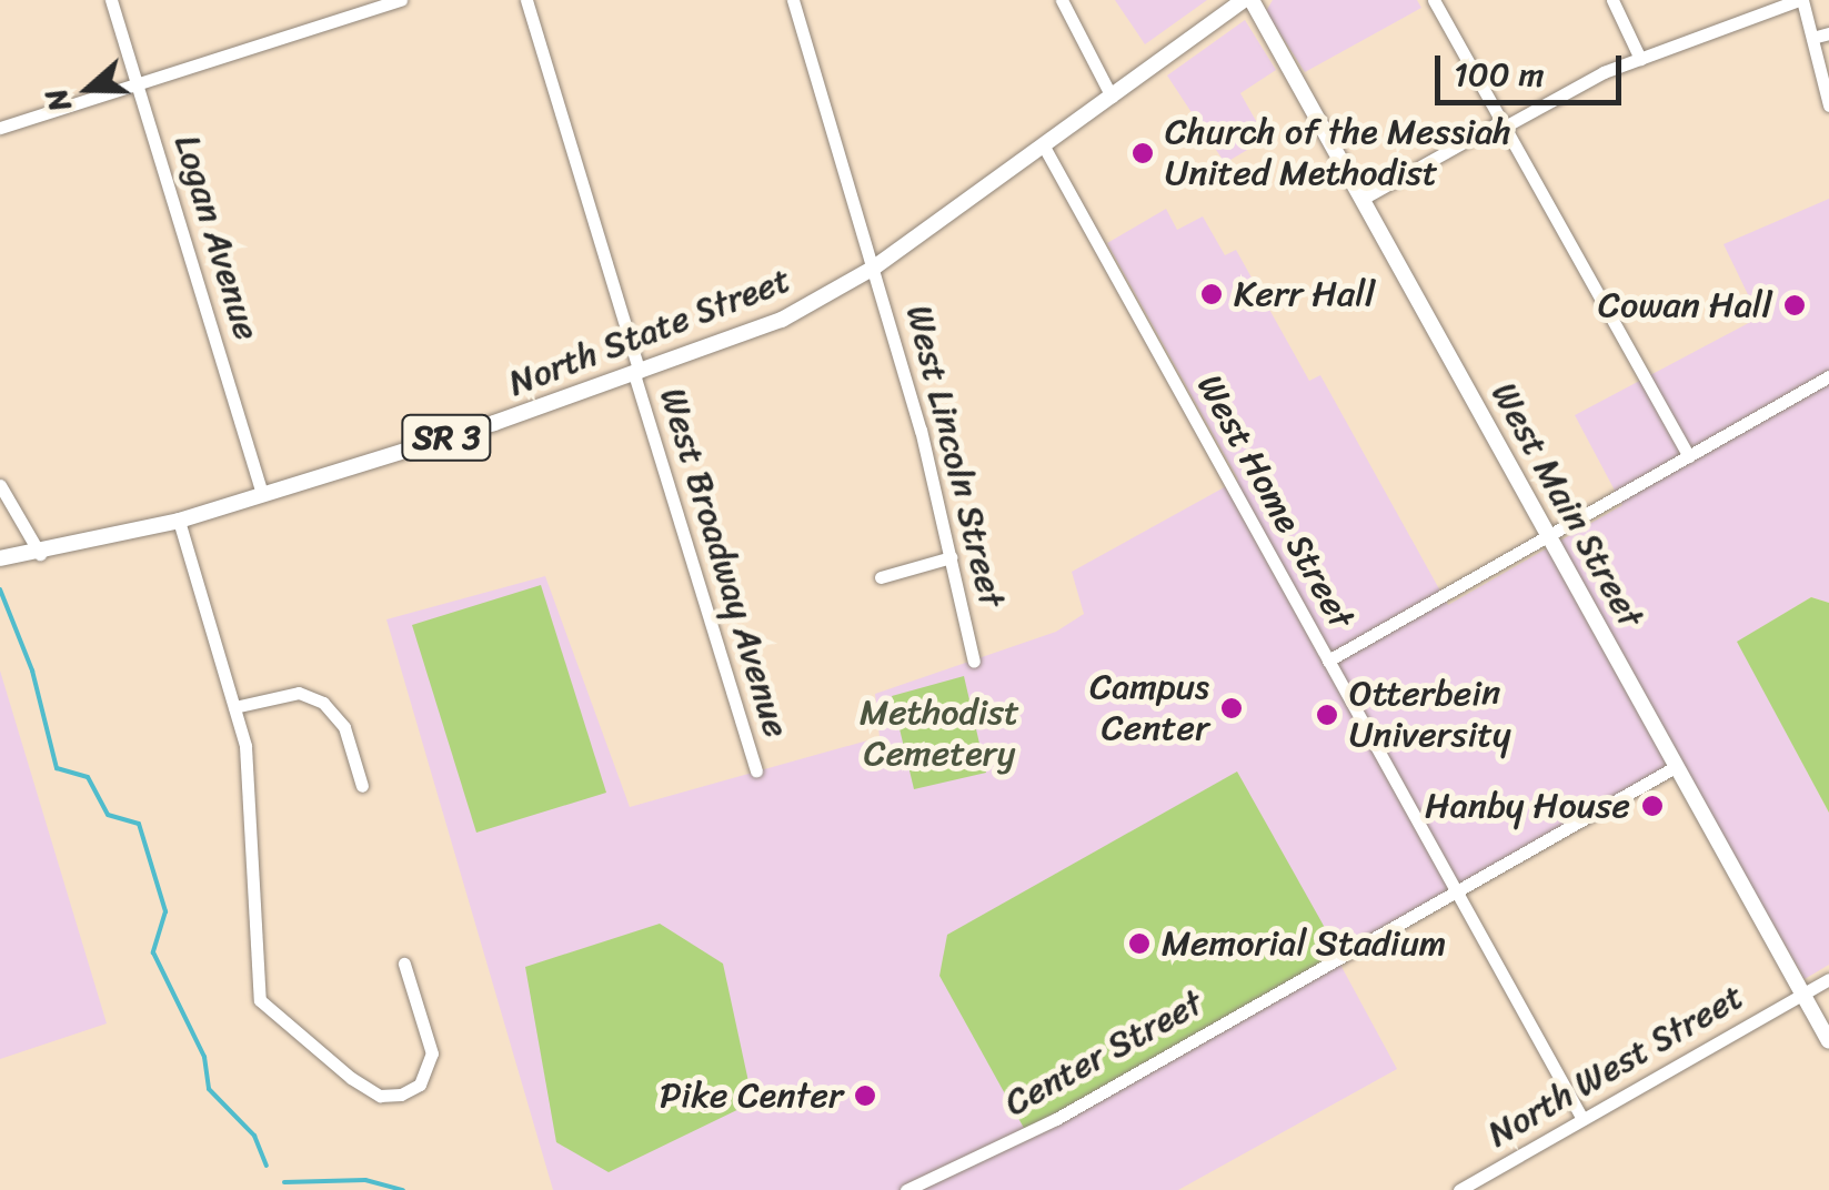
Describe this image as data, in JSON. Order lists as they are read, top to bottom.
{
  "streets": {
    "main road": ["North State Street", "SR 3", "West Main Street"],
    "street": [
      "Logan Avenue",
      "West Lincoln Street",
      "West Home Street",
      "West Broadway Avenue",
      "Center Street",
      "North West Street"
    ]
  },
  "crossings": [
    ["Logan Avenue", "North State Street"],
    ["North State Street", "West Lincoln Street"],
    ["North State Street", "West Home Street"],
    ["North State Street", "West Main Street"],
    ["North State Street", "West Broadway Avenue"],
    ["West Home Street", "Center Street"],
    ["West Home Street", "North West Street"],
    ["West Main Street", "Center Street"],
    ["West Main Street", "North West Street"]
  ],
  "parks": ["Methodist Cemetery"],
  "places": [
    "Church of the Messiah United Methodist",
    "Kerr Hall",
    "Cowan Hall",
    "Campus Center",
    "Otterbein University",
    "Hanby House",
    "Memorial Stadium",
    "Pike Center"
  ],
  "scale_bar": "100 m",
  "north": "left"
}
